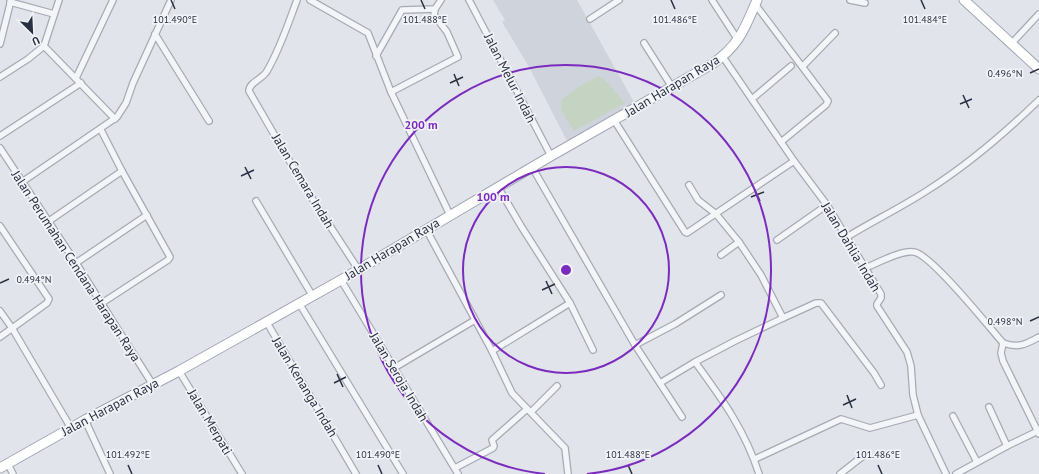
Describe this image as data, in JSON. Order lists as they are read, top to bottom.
{
  "streets": {
    "main road": ["Jalan Harapan Raya"],
    "street": [
      "Jalan Melur Indah",
      "Jalan Cemara Indah",
      "Jalan Dahlia Indah",
      "Jalan Perumahan Cendana Harapan Raya",
      "Jalan Seroja Indah",
      "Jalan Kenanga Indah",
      "Jalan Merpati"
    ]
  },
  "crossings": [
    ["Jalan Melur Indah", "Jalan Harapan Raya"],
    ["Jalan Harapan Raya", "Jalan Cemara Indah"],
    ["Jalan Harapan Raya", "Jalan Dahlia Indah"],
    ["Jalan Harapan Raya", "Jalan Perumahan Cendana Harapan Raya"],
    ["Jalan Harapan Raya", "Jalan Seroja Indah"],
    ["Jalan Harapan Raya", "Jalan Kenanga Indah"],
    ["Jalan Harapan Raya", "Jalan Merpati"]
  ],
  "north": "bottom right",
  "coordinates": [
    "101.490°E",
    "101.488°E",
    "101.486°E",
    "101.484°E",
    "0.496°N",
    "0.494°N",
    "0.498°N",
    "101.492°E"
  ],
  "rings": ["200 m", "100 m"]
}
